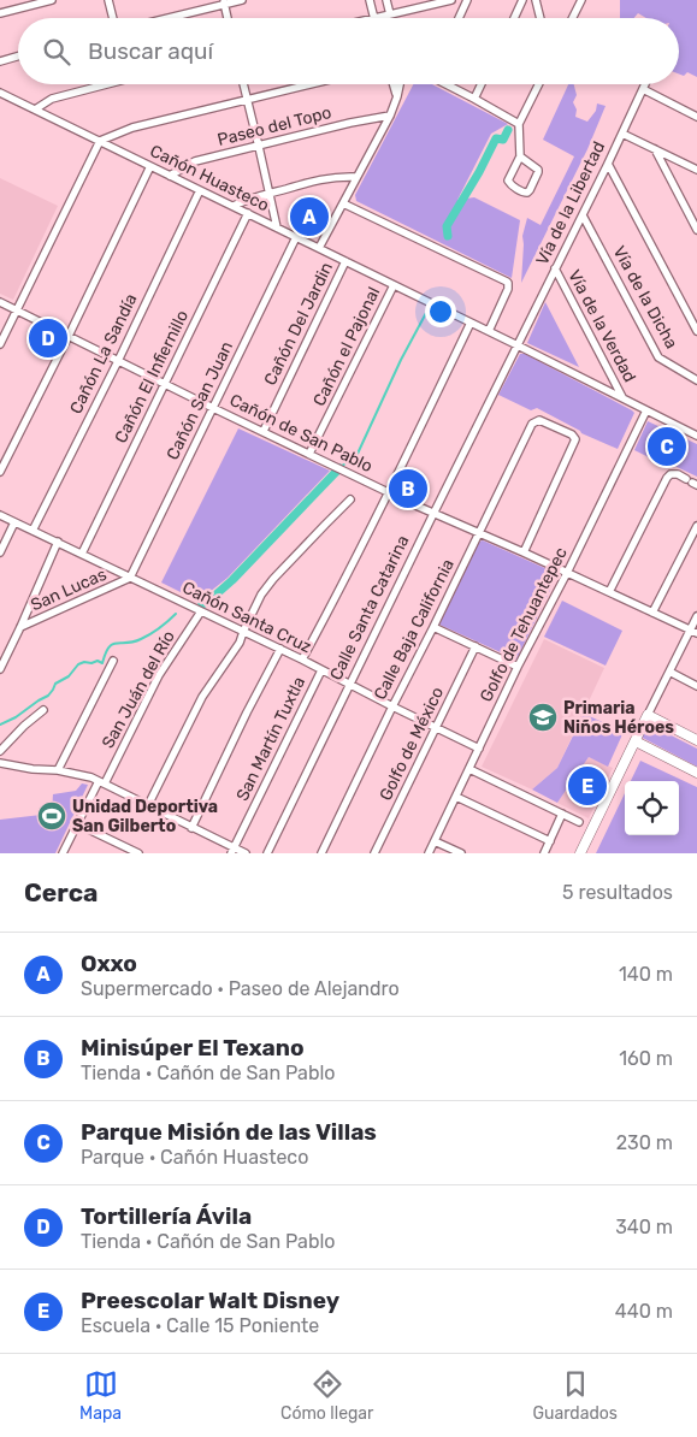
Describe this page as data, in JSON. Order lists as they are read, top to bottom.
{
  "streets": {
    "street": [
      "Paseo del Topo",
      "Cañón Huasteco",
      "Vía de la Libertad",
      "Vía de la Dicha",
      "Cañón Del Jardin",
      "Vía de la Verdad",
      "Cañón el Pajonal",
      "Cañón La Sandía",
      "Cañón El Infiernillo",
      "Cañón San Juan",
      "Cañón de San Pablo",
      "San Lucas",
      "Calle Santa Catarina",
      "Cañón Santa Cruz",
      "Golfo de Tehuantepec",
      "Calle Baja California",
      "San Juán del Río",
      "San Martín Tuxtla",
      "Golfo de México"
    ]
  },
  "crossings": [
    ["Paseo del Topo", "Cañón Huasteco"],
    ["Cañón Huasteco", "Vía de la Libertad"],
    ["Cañón Huasteco", "Cañón Del Jardin"],
    ["Cañón Huasteco", "Vía de la Verdad"],
    ["Cañón Huasteco", "Cañón el Pajonal"],
    ["Cañón Huasteco", "Cañón La Sandía"],
    ["Cañón Huasteco", "Cañón El Infiernillo"],
    ["Cañón Huasteco", "Cañón San Juan"],
    ["Cañón Huasteco", "Calle Santa Catarina"],
    ["Cañón Huasteco", "Golfo de Tehuantepec"],
    ["Vía de la Libertad", "Vía de la Dicha"],
    ["Vía de la Libertad", "Vía de la Verdad"],
    ["Vía de la Libertad", "Calle Santa Catarina"],
    ["Cañón Del Jardin", "Cañón de San Pablo"],
    ["Cañón el Pajonal", "Cañón de San Pablo"],
    ["Cañón La Sandía", "Cañón de San Pablo"],
    ["Cañón La Sandía", "Cañón Santa Cruz"],
    ["Cañón El Infiernillo", "Cañón de San Pablo"],
    ["Cañón El Infiernillo", "Cañón Santa Cruz"],
    ["Cañón San Juan", "Cañón de San Pablo"],
    ["Cañón San Juan", "San Lucas"],
    ["Cañón San Juan", "Cañón Santa Cruz"],
    ["Cañón de San Pablo", "Calle Santa Catarina"],
    ["Cañón de San Pablo", "Golfo de Tehuantepec"],
    ["Cañón de San Pablo", "Calle Baja California"],
    ["San Lucas", "Cañón Santa Cruz"],
    ["Calle Santa Catarina", "Cañón Santa Cruz"],
    ["Cañón Santa Cruz", "Golfo de Tehuantepec"],
    ["Cañón Santa Cruz", "Calle Baja California"],
    ["Cañón Santa Cruz", "San Juán del Río"],
    ["Cañón Santa Cruz", "San Martín Tuxtla"],
    ["Cañón Santa Cruz", "Golfo de México"]
  ],
  "places": {
    "school or university": ["Primaria Niños Héroes"],
    "sports": ["Unidad Deportiva San Gilberto"]
  },
  "page": {
    "search": "Buscar aquí",
    "pins": [
      "A",
      "D",
      "C",
      "B",
      "E"
    ],
    "heading": ["Cerca", "5 resultados"],
    "list": [
      {
        "mark": "A",
        "name": "Oxxo",
        "note": "Supermercado · Paseo de Alejandro",
        "value": "140 m"
      },
      {
        "mark": "B",
        "name": "Minisúper El Texano",
        "note": "Tienda · Cañón de San Pablo",
        "value": "160 m"
      },
      {
        "mark": "C",
        "name": "Parque Misión de las Villas",
        "note": "Parque · Cañón Huasteco",
        "value": "230 m"
      },
      {
        "mark": "D",
        "name": "Tortillería Ávila",
        "note": "Tienda · Cañón de San Pablo",
        "value": "340 m"
      },
      {
        "mark": "E",
        "name": "Preescolar Walt Disney",
        "note": "Escuela · Calle 15 Poniente",
        "value": "440 m"
      }
    ],
    "nav": ["Mapa", "Cómo llegar", "Guardados"]
  }
}
